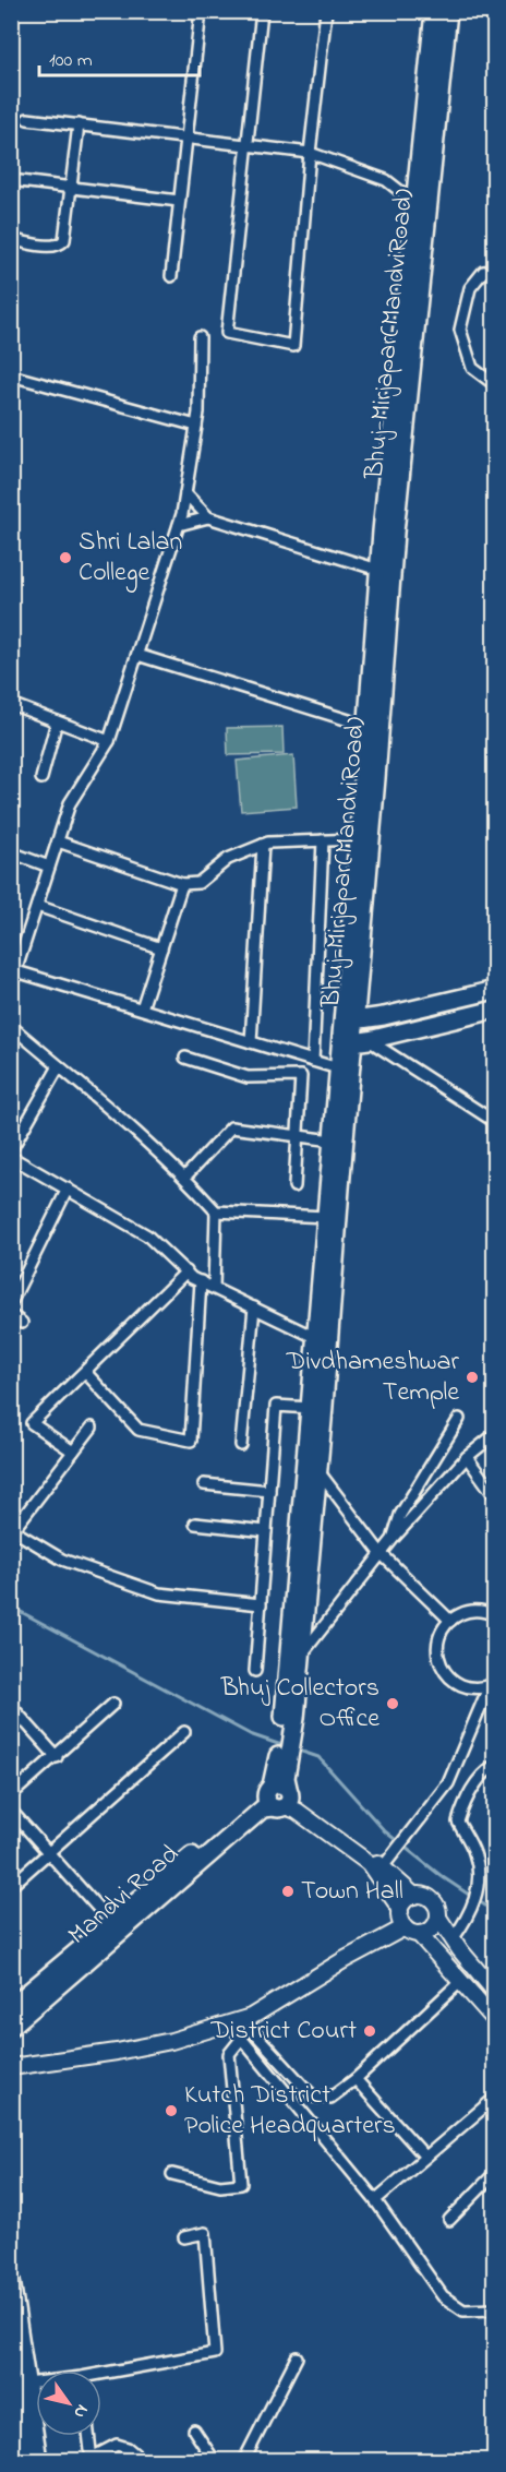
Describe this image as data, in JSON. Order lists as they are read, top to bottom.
{
  "streets": {
    "main road": ["Bhuj-Mirjapar(MandviRoad)", "Mandvi Road"]
  },
  "places": [
    "Shri Lalan College",
    "Divdhameshwar Temple",
    "Bhuj Collectors Office",
    "Town Hall",
    "District Court",
    "Kutch District Police Headquarters"
  ],
  "scale_bar": "100 m",
  "north": "bottom right"
}
